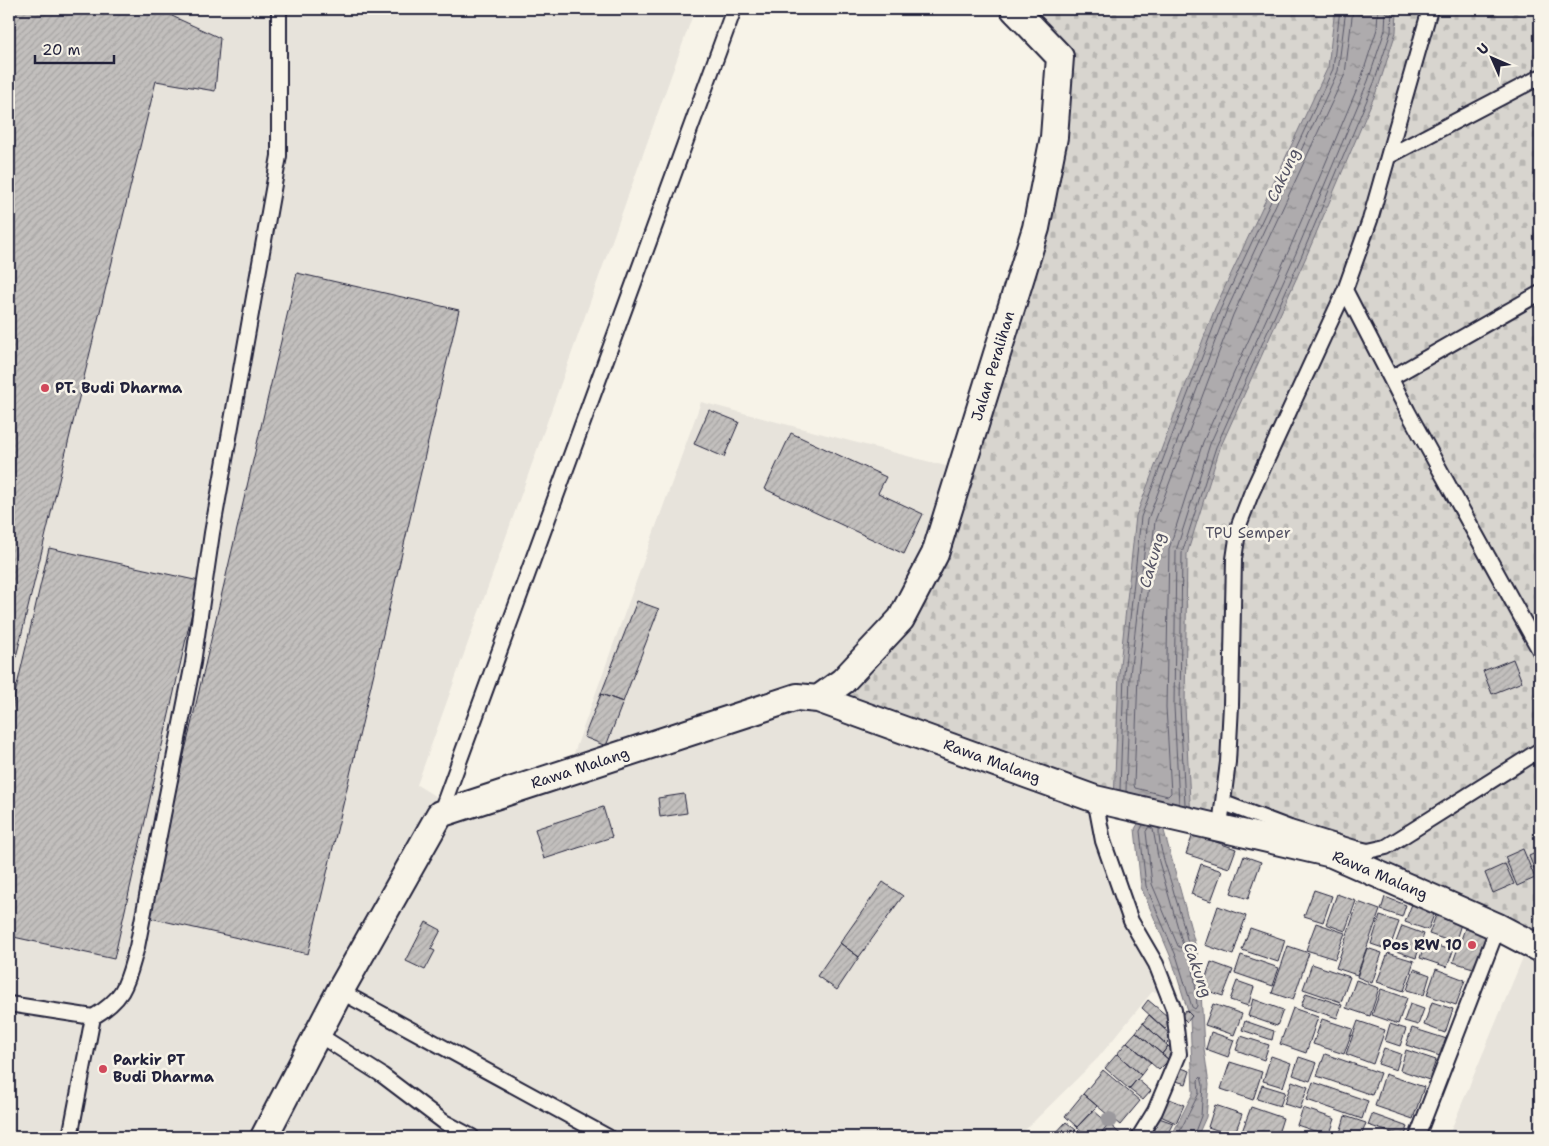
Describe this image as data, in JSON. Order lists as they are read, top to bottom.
{
  "streets": {
    "street": ["Jalan Peralihan", "Rawa Malang"]
  },
  "crossings": [
    ["Jalan Peralihan", "Rawa Malang"]
  ],
  "water": ["Cakung"],
  "parks": ["TPU Semper"],
  "places": ["PT. Budi Dharma", "Pos RW 10", "Parkir PT Budi Dharma"],
  "scale_bar": "20 m",
  "north": "top left"
}
